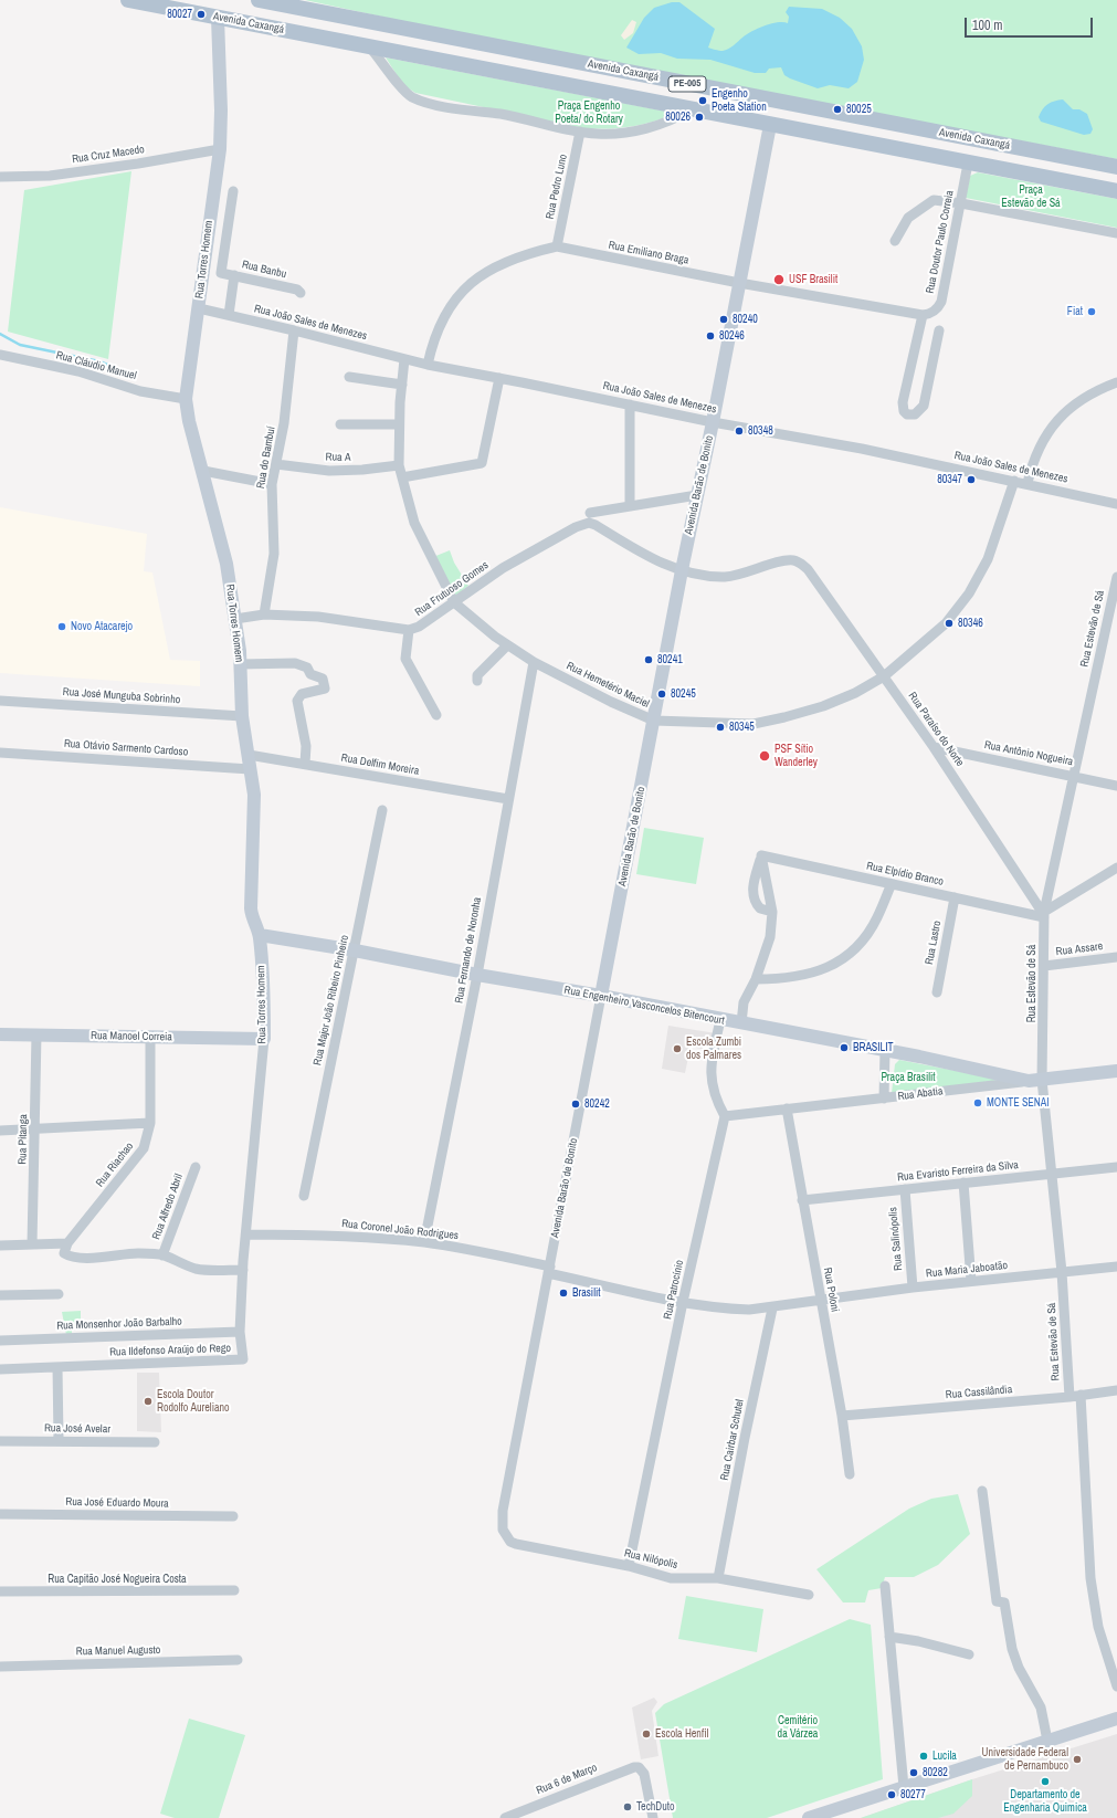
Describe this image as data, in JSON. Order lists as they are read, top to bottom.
{
  "streets": {
    "main road": ["Avenida Caxangá", "PE-005"],
    "street": [
      "Rua Cruz Macedo",
      "Rua Pedro Luno",
      "Rua Doutor Paulo Correia",
      "Rua Emiliano Braga",
      "Rua Torres Homem",
      "Rua Banbu",
      "Rua João Sales de Menezes",
      "Rua Cláudio Manuel",
      "Rua do Bambuí",
      "Rua A",
      "Avenida Barão de Bonito",
      "Rua Frutuoso Gomes",
      "Rua Estevão de Sá",
      "Rua Hemetério Maciel",
      "Rua José Munguba Sobrinho",
      "Rua Paraíso do Norte",
      "Rua Otávio Sarmento Cardoso",
      "Rua Antônio Nogueira",
      "Rua Delfim Moreira",
      "Rua Elpídio Branco",
      "Rua Lastro",
      "Rua Assare",
      "Rua Fernando de Noronha",
      "Rua Major João Ribeiro Pinheiro",
      "Rua Engenheiro Vasconcelos Bitencourt",
      "Rua Manoel Correia",
      "Rua Abatia",
      "Rua Pitanga",
      "Rua Riachao",
      "Rua Evaristo Ferreira da Silva",
      "Rua Alfredo Abril",
      "Rua Coronel João Rodrigues",
      "Rua Salinópolis",
      "Rua Maria Jaboatão",
      "Rua Patrocínio",
      "Rua Poloni",
      "Rua Monsenhor João Barbalho",
      "Rua Ildefonso Araújo do Rego",
      "Rua Cassilândia",
      "Rua José Avelar",
      "Rua Cairbar Schutel",
      "Rua José Eduardo Moura",
      "Rua Nilópolis",
      "Rua Capitão José Nogueira Costa",
      "Rua Manuel Augusto",
      "Rua 6 de Março"
    ]
  },
  "crossings": [
    ["Avenida Caxangá", "Rua Doutor Paulo Correia"],
    ["Avenida Caxangá", "Rua Torres Homem"],
    ["Avenida Caxangá", "Avenida Barão de Bonito"],
    ["Rua Cruz Macedo", "Rua Torres Homem"],
    ["Rua Pedro Luno", "Rua Emiliano Braga"],
    ["Rua Doutor Paulo Correia", "Rua Emiliano Braga"],
    ["Rua Emiliano Braga", "Rua João Sales de Menezes"],
    ["Rua Emiliano Braga", "Avenida Barão de Bonito"],
    ["Rua Torres Homem", "Rua João Sales de Menezes"],
    ["Rua Torres Homem", "Rua Cláudio Manuel"],
    ["Rua Torres Homem", "Rua Frutuoso Gomes"],
    ["Rua Torres Homem", "Rua José Munguba Sobrinho"],
    ["Rua Torres Homem", "Rua Otávio Sarmento Cardoso"],
    ["Rua Torres Homem", "Rua Delfim Moreira"],
    ["Rua Torres Homem", "Rua Engenheiro Vasconcelos Bitencourt"],
    ["Rua Torres Homem", "Rua Manoel Correia"],
    ["Rua Torres Homem", "Rua Coronel João Rodrigues"],
    ["Rua Torres Homem", "Rua Ildefonso Araújo do Rego"],
    ["Rua João Sales de Menezes", "Rua do Bambuí"],
    ["Rua João Sales de Menezes", "Avenida Barão de Bonito"],
    ["Rua João Sales de Menezes", "Rua Hemetério Maciel"],
    ["Rua do Bambuí", "Rua A"],
    ["Rua do Bambuí", "Rua Frutuoso Gomes"],
    ["Rua A", "Rua Hemetério Maciel"],
    ["Avenida Barão de Bonito", "Rua Frutuoso Gomes"],
    ["Avenida Barão de Bonito", "Rua Hemetério Maciel"],
    ["Avenida Barão de Bonito", "Rua Paraíso do Norte"],
    ["Avenida Barão de Bonito", "Rua Engenheiro Vasconcelos Bitencourt"],
    ["Avenida Barão de Bonito", "Rua Coronel João Rodrigues"],
    ["Avenida Barão de Bonito", "Rua Nilópolis"],
    ["Rua Frutuoso Gomes", "Rua Hemetério Maciel"],
    ["Rua Frutuoso Gomes", "Rua Paraíso do Norte"],
    ["Rua Estevão de Sá", "Rua Paraíso do Norte"],
    ["Rua Estevão de Sá", "Rua Antônio Nogueira"],
    ["Rua Estevão de Sá", "Rua Elpídio Branco"],
    ["Rua Estevão de Sá", "Rua Assare"],
    ["Rua Estevão de Sá", "Rua Abatia"],
    ["Rua Estevão de Sá", "Rua Evaristo Ferreira da Silva"],
    ["Rua Estevão de Sá", "Rua Maria Jaboatão"],
    ["Rua Estevão de Sá", "Rua Cassilândia"],
    ["Rua Hemetério Maciel", "Rua Paraíso do Norte"],
    ["Rua Hemetério Maciel", "Rua Fernando de Noronha"],
    ["Rua Paraíso do Norte", "Rua Antônio Nogueira"],
    ["Rua Paraíso do Norte", "Rua Elpídio Branco"],
    ["Rua Delfim Moreira", "Rua Fernando de Noronha"],
    ["Rua Elpídio Branco", "Rua Lastro"],
    ["Rua Fernando de Noronha", "Rua Engenheiro Vasconcelos Bitencourt"],
    ["Rua Fernando de Noronha", "Rua Coronel João Rodrigues"],
    ["Rua Major João Ribeiro Pinheiro", "Rua Engenheiro Vasconcelos Bitencourt"],
    ["Rua Engenheiro Vasconcelos Bitencourt", "Rua Abatia"],
    ["Rua Manoel Correia", "Rua Pitanga"],
    ["Rua Manoel Correia", "Rua Riachao"],
    ["Rua Abatia", "Rua Patrocínio"],
    ["Rua Abatia", "Rua Poloni"],
    ["Rua Evaristo Ferreira da Silva", "Rua Salinópolis"],
    ["Rua Evaristo Ferreira da Silva", "Rua Poloni"],
    ["Rua Coronel João Rodrigues", "Rua Maria Jaboatão"],
    ["Rua Coronel João Rodrigues", "Rua Patrocínio"],
    ["Rua Coronel João Rodrigues", "Rua Poloni"],
    ["Rua Coronel João Rodrigues", "Rua Cairbar Schutel"],
    ["Rua Salinópolis", "Rua Maria Jaboatão"],
    ["Rua Maria Jaboatão", "Rua Poloni"],
    ["Rua Patrocínio", "Rua Nilópolis"],
    ["Rua Poloni", "Rua Cassilândia"],
    ["Rua Monsenhor João Barbalho", "Rua Ildefonso Araújo do Rego"],
    ["Rua Cairbar Schutel", "Rua Nilópolis"]
  ],
  "parks": [
    "Praça Engenho Poeta/ do Rotary",
    "Praça Estevão de Sá",
    "Praça Brasilit",
    "Cemitério da Várzea"
  ],
  "places": [
    "80027",
    "Engenho Poeta Station",
    "80025",
    "80026",
    "USF Brasilit",
    "Fiat",
    "80240",
    "80246",
    "80348",
    "80347",
    "80346",
    "Novo Atacarejo",
    "80241",
    "80245",
    "80345",
    "PSF Sítio Wanderley",
    "BRASILIT",
    "Escola Zumbi dos Palmares",
    "MONTE SENAI",
    "80242",
    "Brasilit",
    "Escola Doutor Rodolfo Aureliano",
    "Escola Henfil",
    "Lucila",
    "Universidade Federal de Pernambuco",
    "80282",
    "Departamento de Engenharia Quimica",
    "80277",
    "TechDuto"
  ],
  "scale_bar": "100 m"
}
